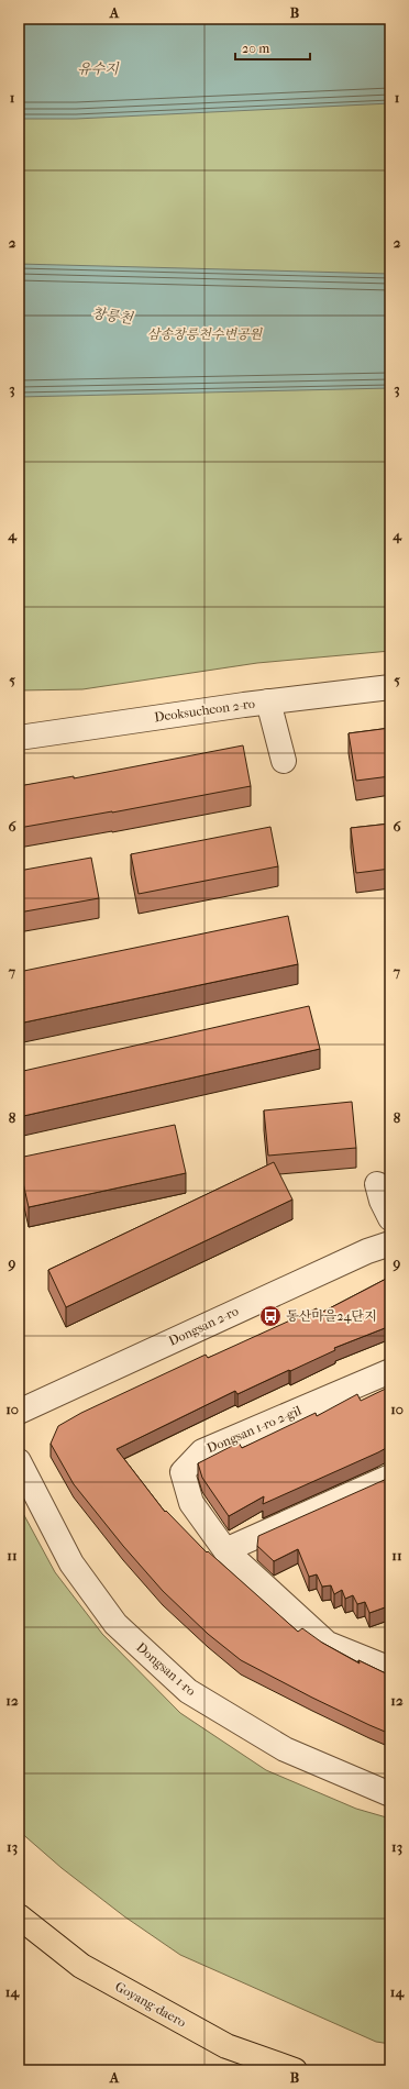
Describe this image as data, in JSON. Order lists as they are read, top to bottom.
{
  "streets": {
    "main road": ["Goyang-daero"],
    "street": [
      "Deoksucheon 2-ro",
      "Dongsan 2-ro",
      "Dongsan 1-ro 2-gil",
      "Dongsan 1-ro"
    ]
  },
  "water": ["유수지", "창릉천"],
  "parks": ["삼송창릉천수변공원"],
  "places": {
    "bus stop": ["동산마을24단지"]
  },
  "scale_bar": "20 m",
  "grid": {
    "columns": ["A", "B"],
    "rows": [
      "1",
      "2",
      "3",
      "4",
      "5",
      "6",
      "7",
      "8",
      "9",
      "10",
      "11",
      "12",
      "13",
      "14"
    ]
  }
}
